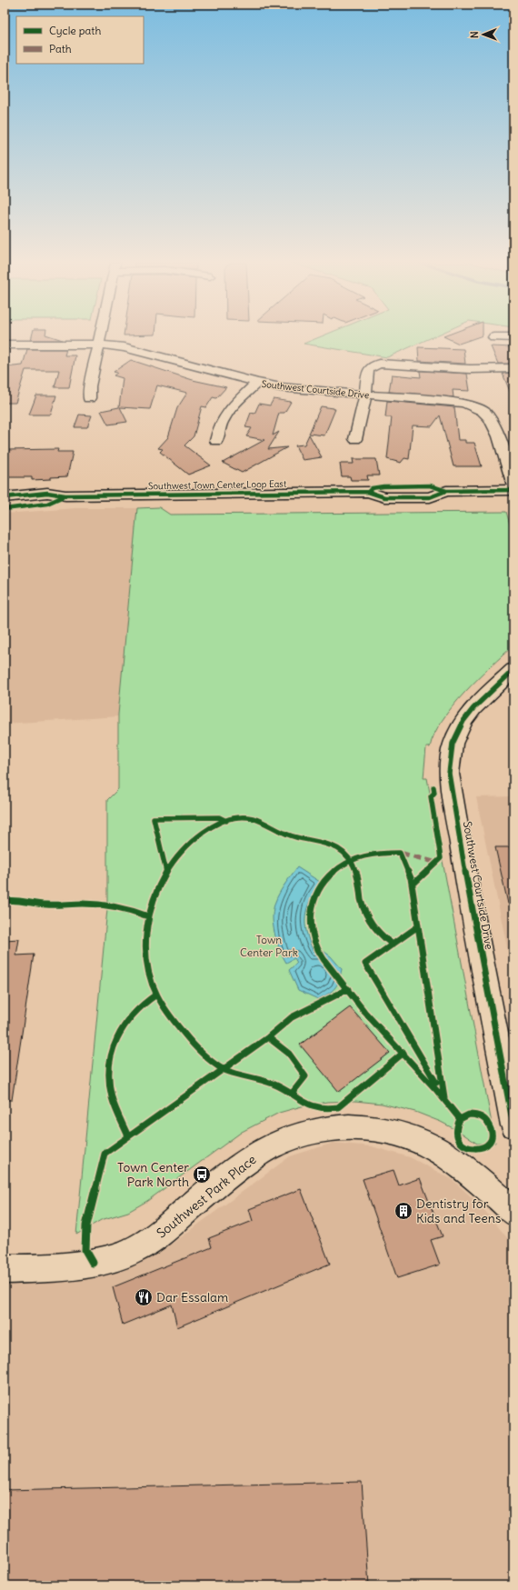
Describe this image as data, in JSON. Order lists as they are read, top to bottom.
{
  "streets": {
    "street": ["Southwest Courtside Drive", "Southwest Town Center Loop East", "Southwest Park Place"]
  },
  "parks": ["Town Center Park"],
  "places": {
    "bus stop": ["Town Center Park North"],
    "building": ["Dentistry for Kids and Teens"],
    "restaurant": ["Dar Essalam"]
  },
  "legend": ["Cycle path", "Path"],
  "north": "left"
}
